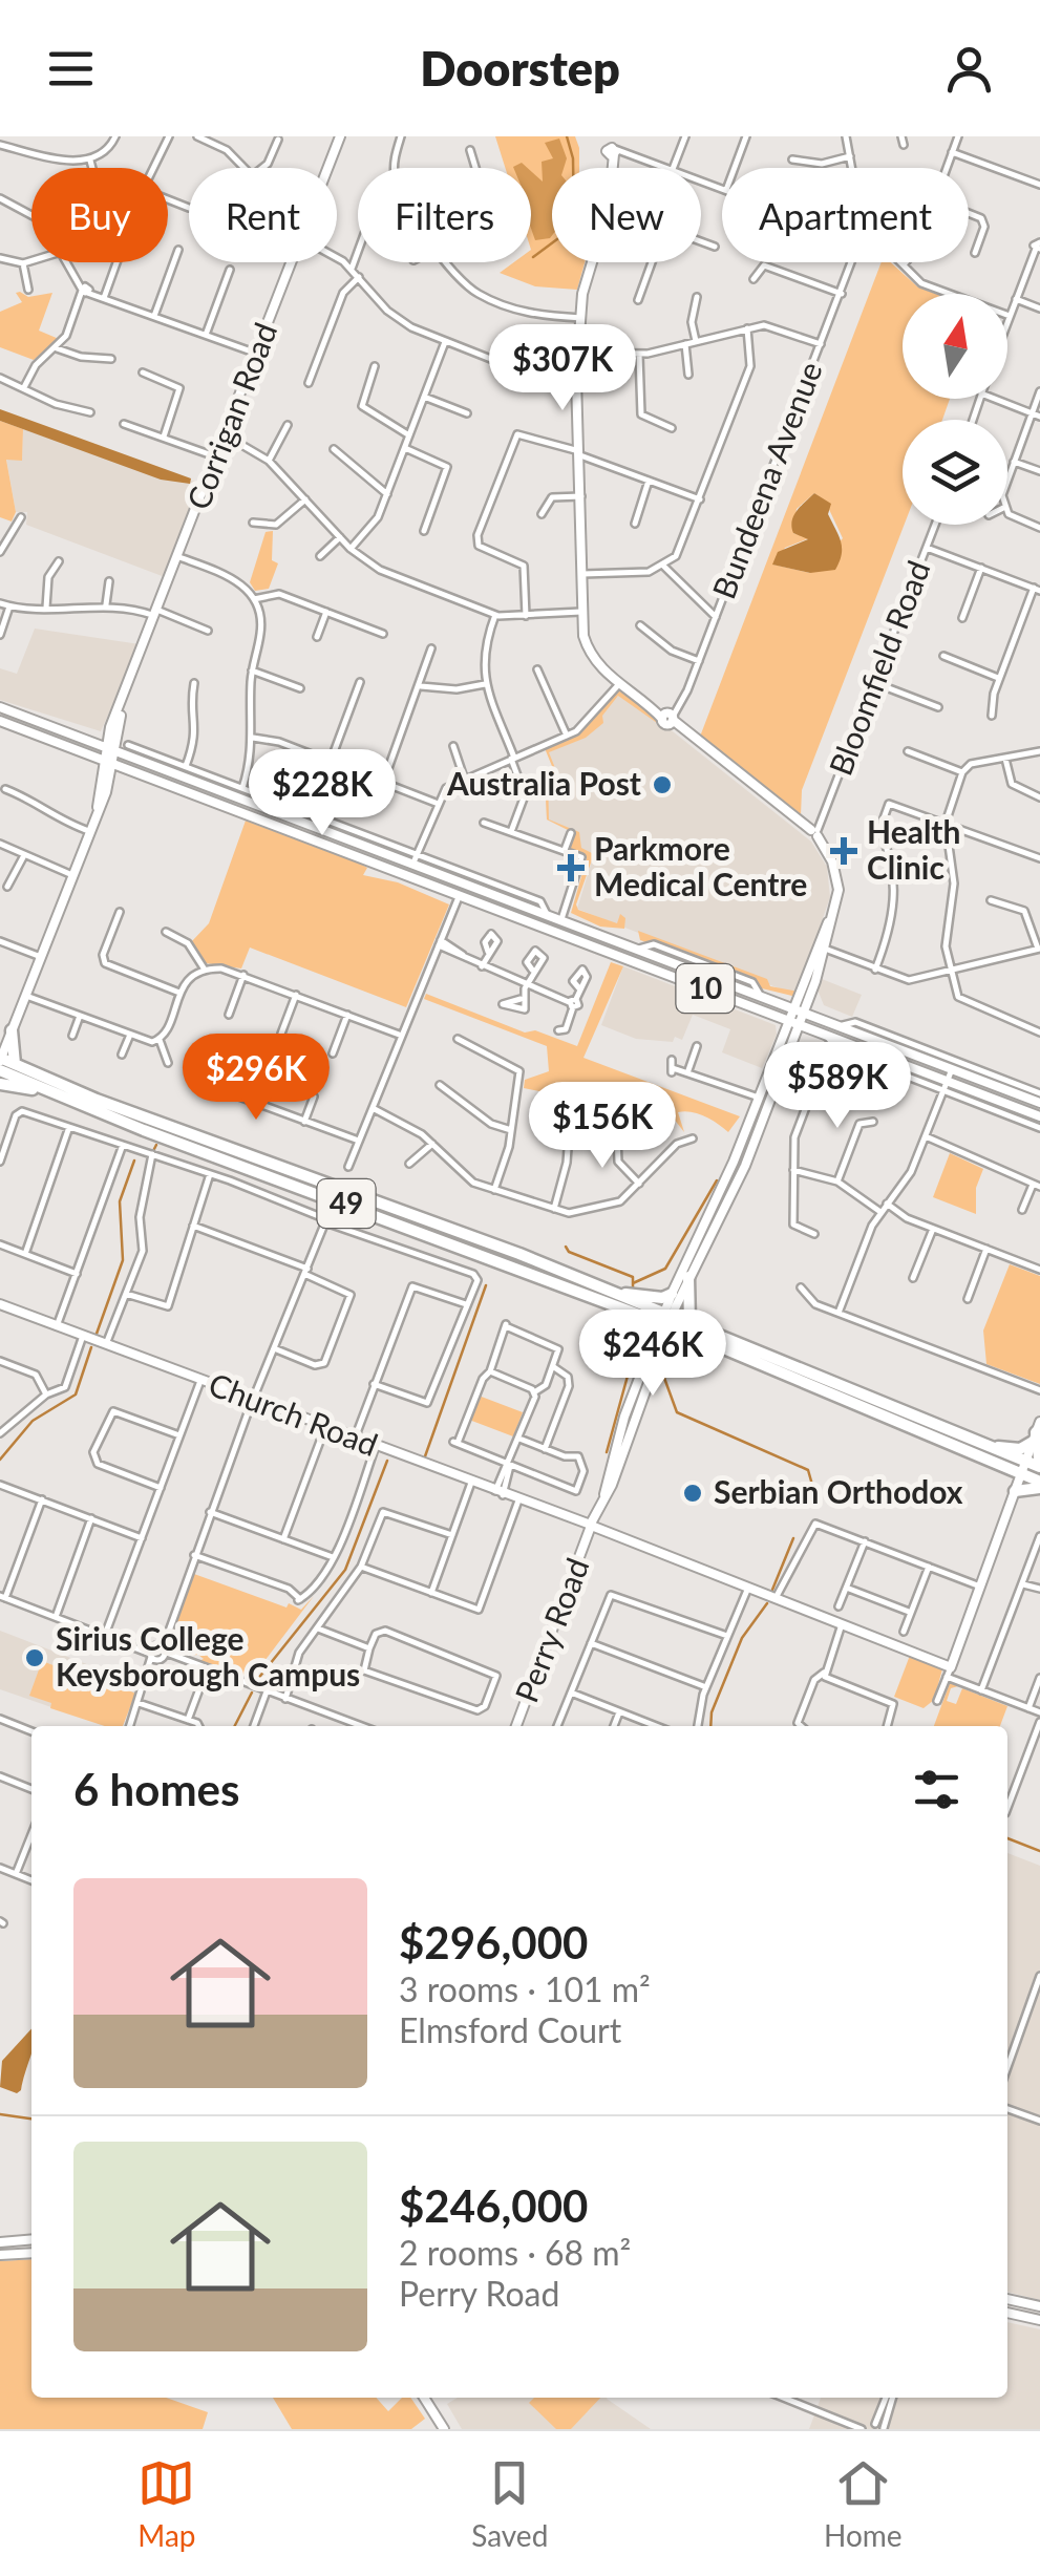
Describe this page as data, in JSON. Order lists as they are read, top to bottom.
{
  "streets": {
    "highway": ["49"],
    "main road": [
      "Corrigan Road",
      "10",
      "Church Road",
      "Perry Road"
    ],
    "street": ["Bundeena Avenue", "Bloomfield Road"]
  },
  "crossings": [
    ["Corrigan Road", "10"],
    ["10", "Perry Road"],
    ["49", "Perry Road"],
    ["Church Road", "Perry Road"]
  ],
  "places": {
    "other": ["Australia Post", "Serbian Orthodox", "Sirius College Keysborough Campus"],
    "health": ["Health Clinic", "Parkmore Medical Centre"]
  },
  "north": "top",
  "page": {
    "header": "Doorstep",
    "chip": [
      "Buy",
      "Rent",
      "Filters",
      "New",
      "Apartment"
    ],
    "price": [
      "$307K",
      "$228K",
      "$296K",
      "$589K",
      "$156K",
      "$246K"
    ],
    "heading": "6 homes",
    "list": [
      {
        "name": "$296,000",
        "note": "3 rooms · 101 m² · Elmsford Court"
      },
      {
        "name": "$246,000",
        "note": "2 rooms · 68 m² · Perry Road"
      }
    ],
    "tabs": ["Map", "Saved", "Home"]
  }
}
